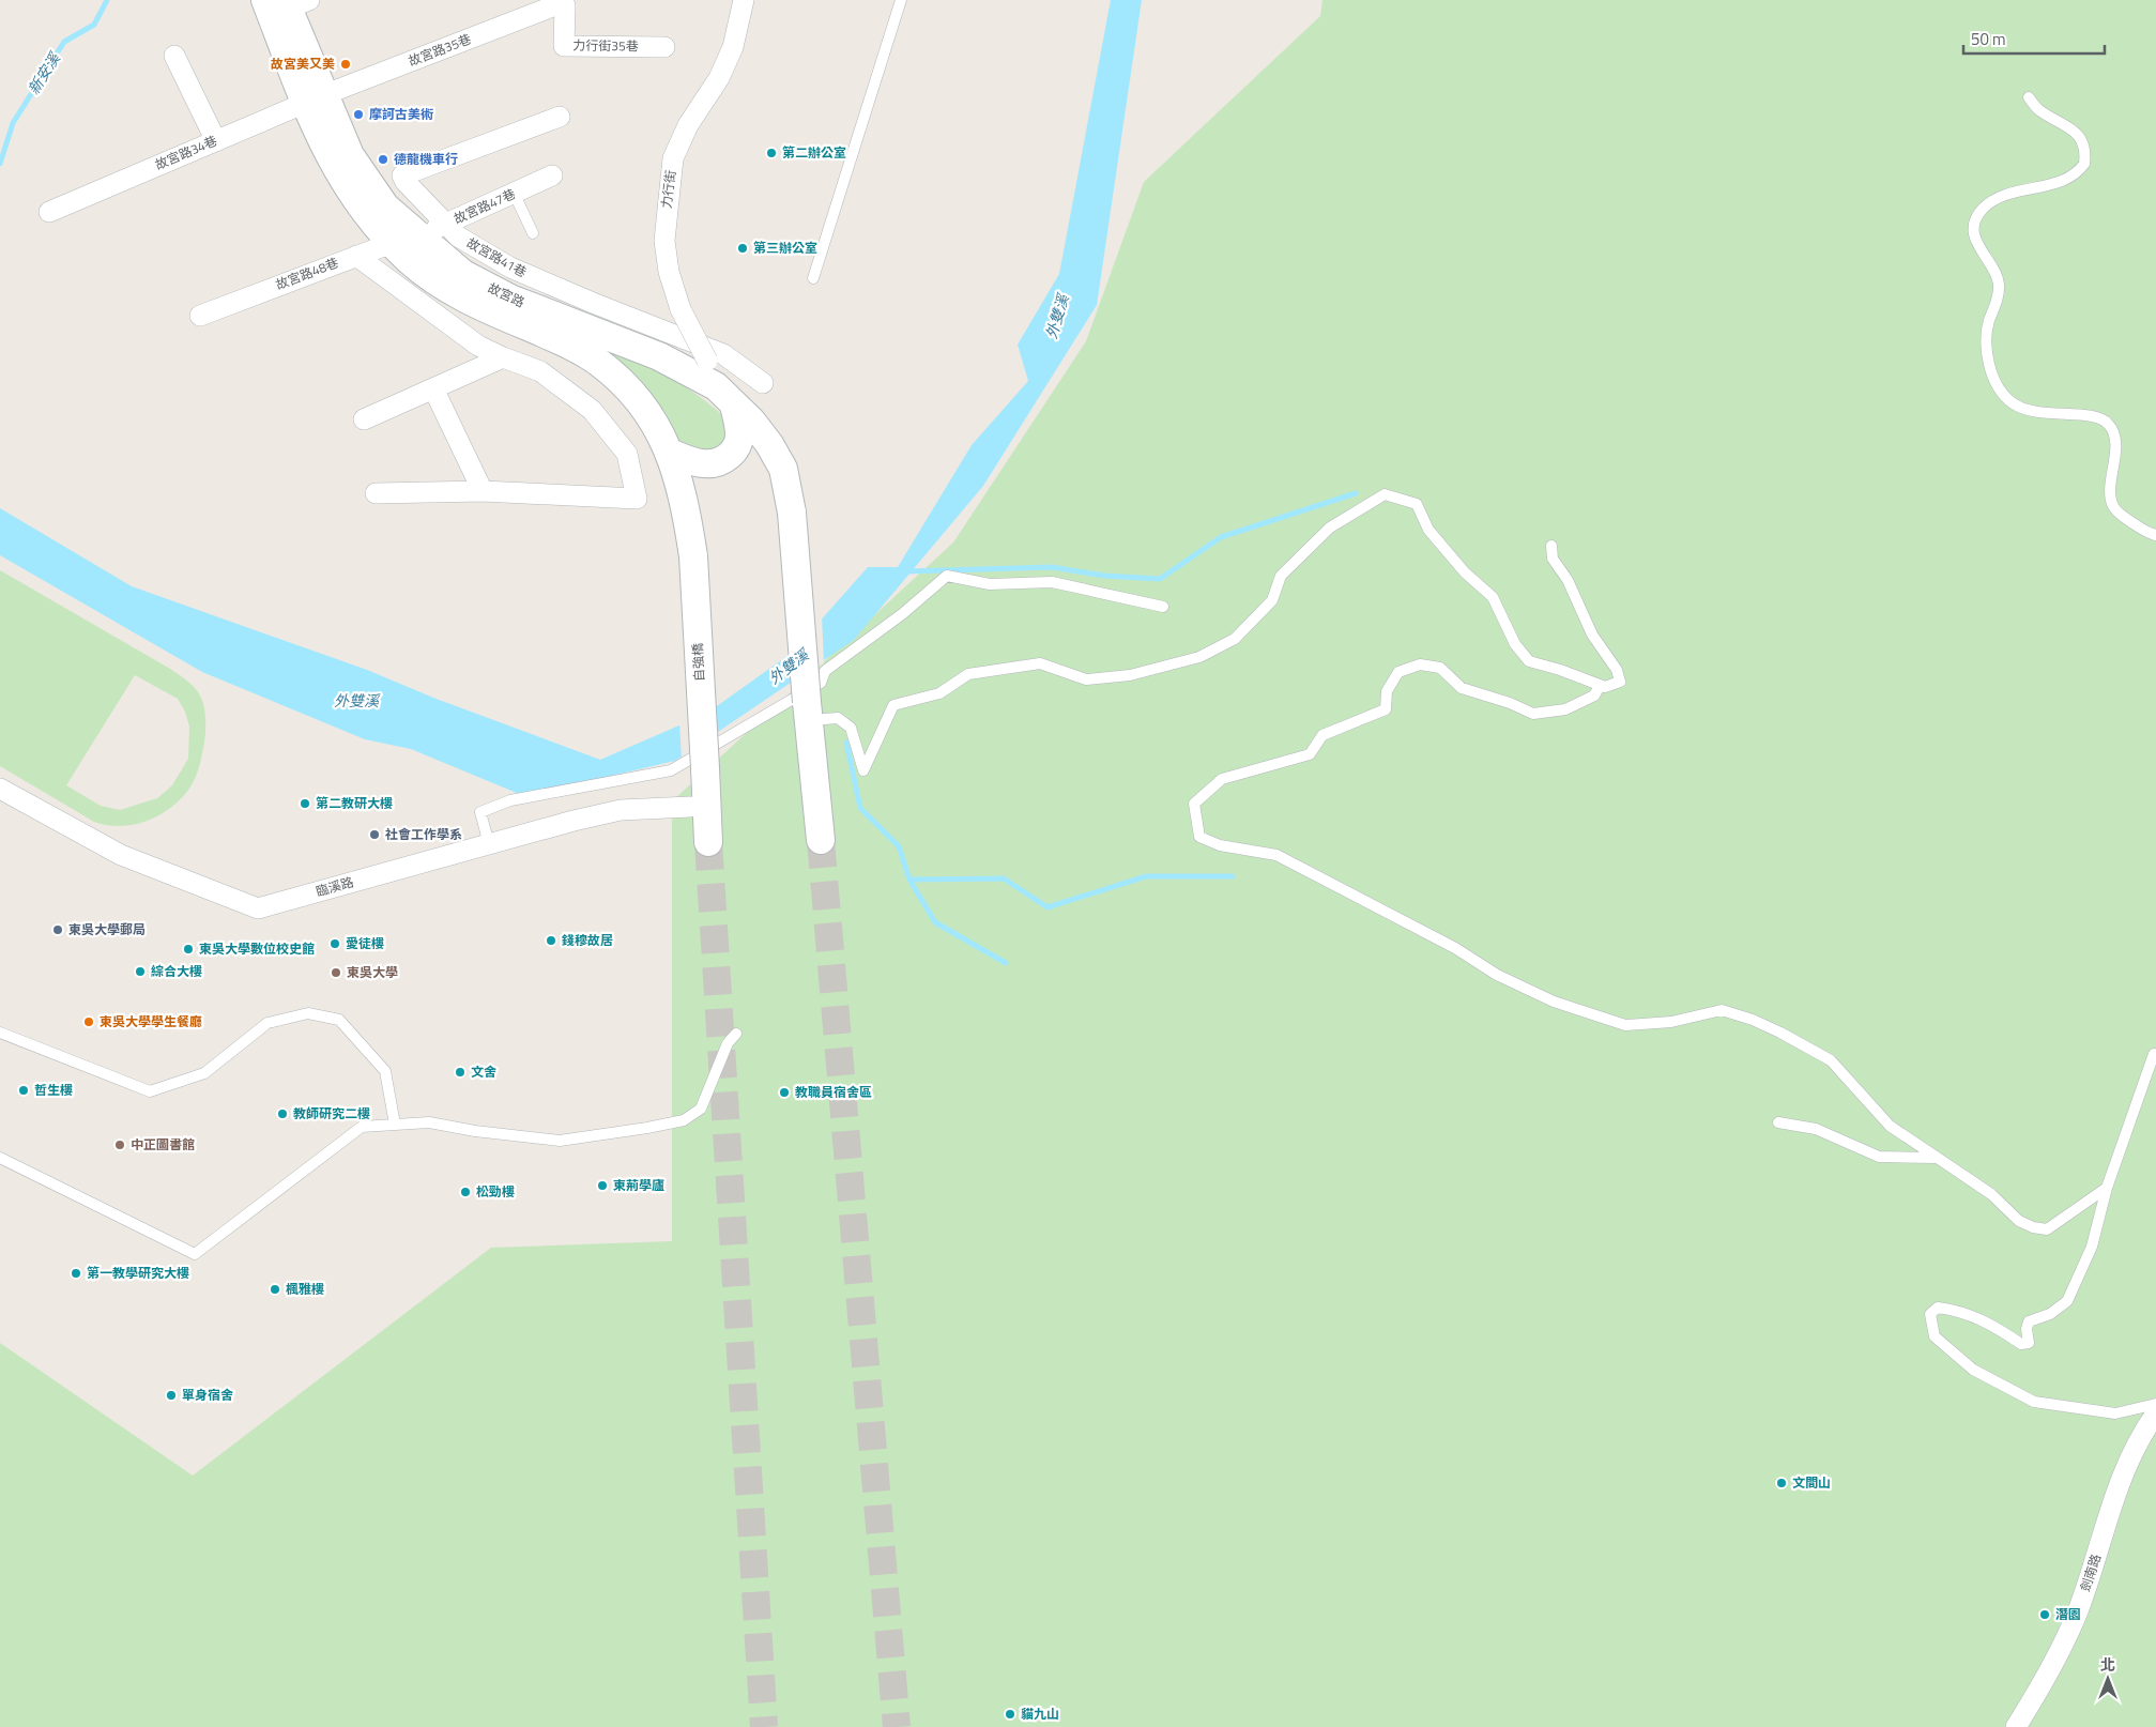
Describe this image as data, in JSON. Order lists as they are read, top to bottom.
{
  "streets": {
    "main road": ["故宮路", "自強橋"],
    "street": [
      "力行街35巷",
      "故宮路35巷",
      "故宮路34巷",
      "力行街",
      "故宮路47巷",
      "故宮路41巷",
      "故宮路48巷",
      "臨溪路",
      "劍南路"
    ]
  },
  "crossings": [
    ["力行街35巷", "故宮路35巷"],
    ["故宮路35巷", "故宮路34巷"],
    ["故宮路35巷", "故宮路"],
    ["故宮路34巷", "故宮路"],
    ["力行街", "故宮路"],
    ["故宮路47巷", "故宮路41巷"],
    ["故宮路47巷", "故宮路48巷"],
    ["故宮路47巷", "故宮路"],
    ["故宮路48巷", "故宮路"],
    ["故宮路", "自強橋"]
  ],
  "water": ["新安溪", "外雙溪"],
  "places": [
    "故宮美又美",
    "摩訶古美術",
    "第二辦公室",
    "德龍機車行",
    "第三辦公室",
    "第二教研大樓",
    "社會工作學系",
    "東吳大學郵局",
    "錢穆故居",
    "愛徒樓",
    "東吳大學數位校史館",
    "綜合大樓",
    "東吳大學",
    "東吳大學學生餐廳",
    "文舍",
    "哲生樓",
    "教職員宿舍區",
    "教師研究二樓",
    "中正圖書館",
    "東荊學廬",
    "松勁樓",
    "第一教學研究大樓",
    "楓雅樓",
    "單身宿舍",
    "文間山",
    "潛園",
    "貓九山"
  ],
  "scale_bar": "50 m",
  "north": "top"
}
